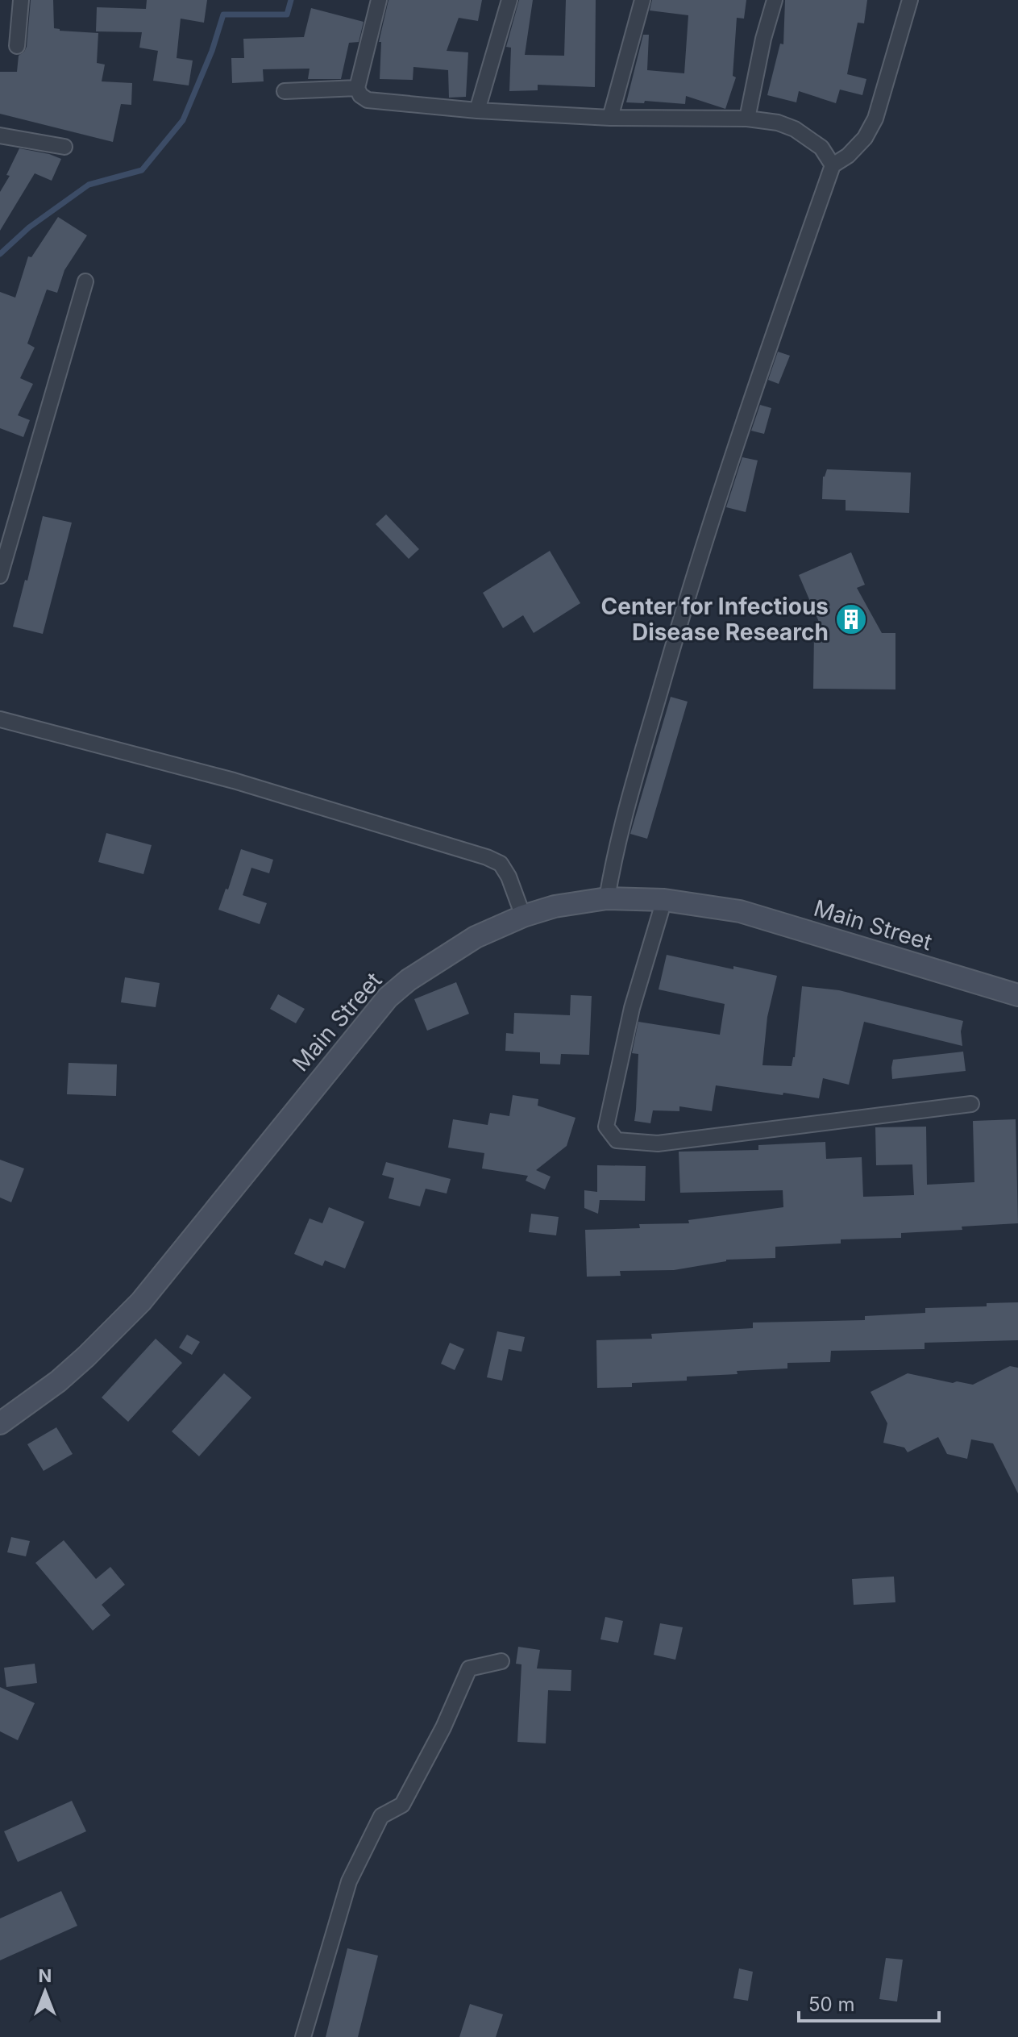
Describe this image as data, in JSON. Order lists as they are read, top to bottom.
{
  "streets": {
    "main road": ["Main Street"]
  },
  "places": {
    "building": ["Center for Infectious Disease Research"]
  },
  "scale_bar": "50 m",
  "north": "top"
}
